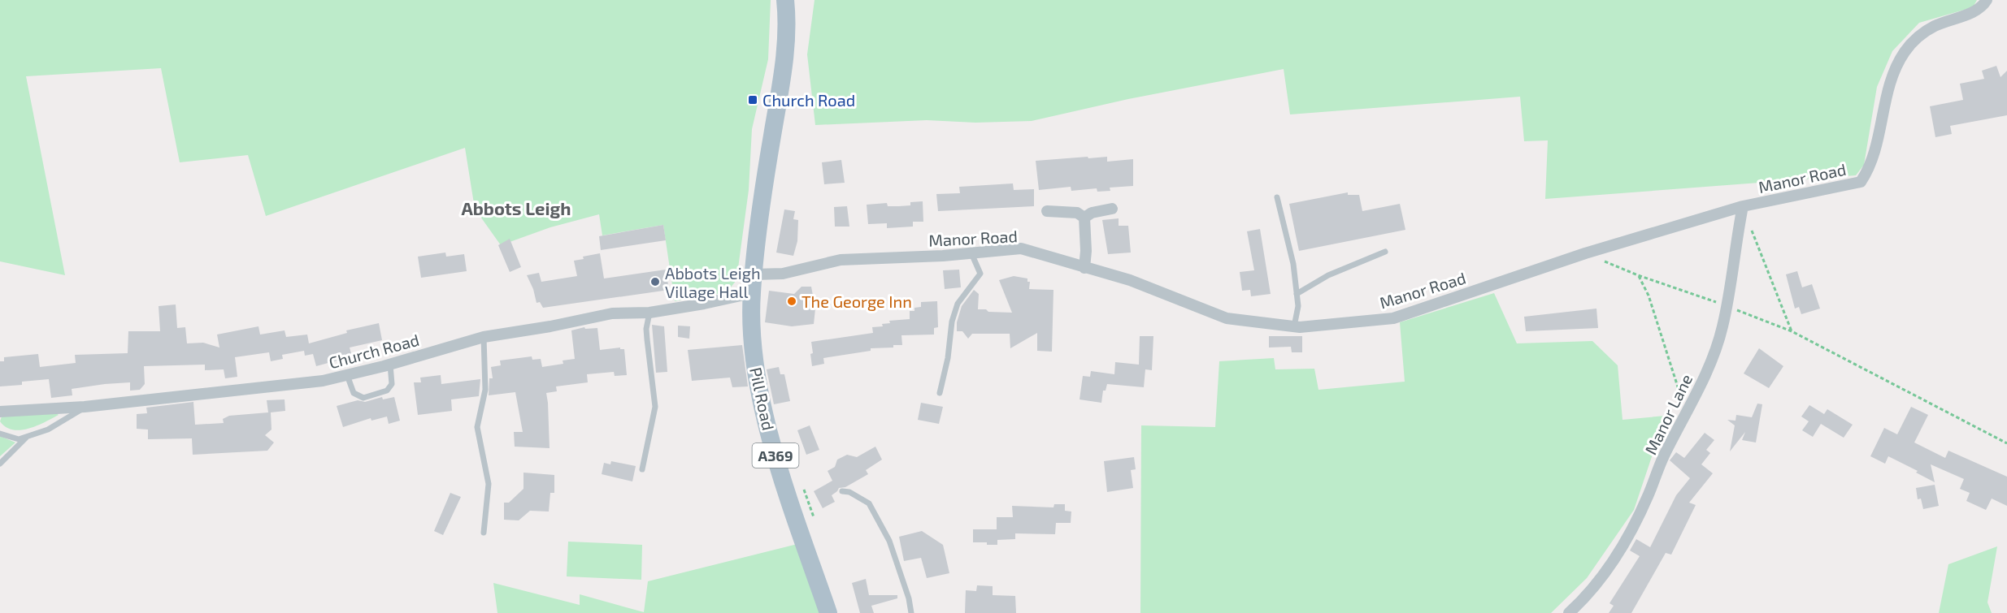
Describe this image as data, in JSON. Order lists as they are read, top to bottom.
{
  "streets": {
    "main road": ["Pill Road", "A369"],
    "street": ["Manor Road", "Church Road", "Manor Lane"]
  },
  "crossings": [
    ["Manor Road", "Church Road"],
    ["Manor Road", "Pill Road"],
    ["Manor Road", "Manor Lane"],
    ["Manor Road", "A369"],
    ["Church Road", "Pill Road"],
    ["Church Road", "A369"],
    ["Pill Road", "A369"]
  ],
  "districts": ["Abbots Leigh"],
  "places": {
    "transit": ["Church Road"],
    "other": ["Abbots Leigh Village Hall", "The George Inn"]
  }
}
